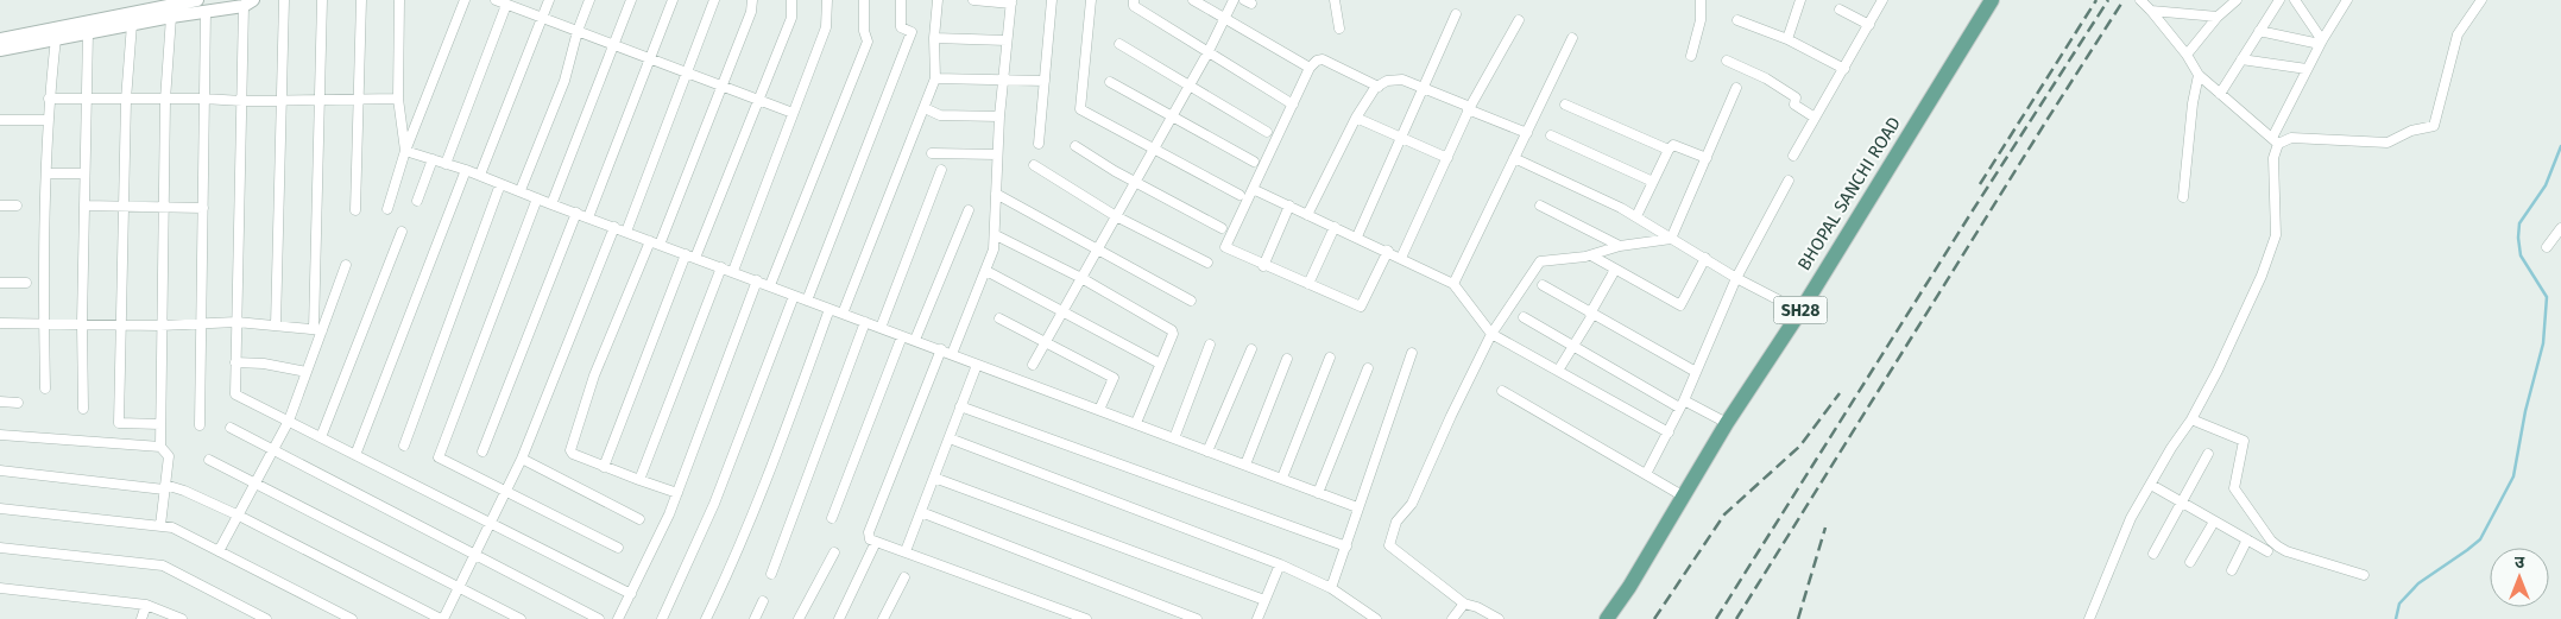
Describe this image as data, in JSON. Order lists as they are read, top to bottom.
{
  "streets": {
    "main road": ["BHOPAL SANCHI ROAD", "SH28"]
  },
  "north": "top"
}
